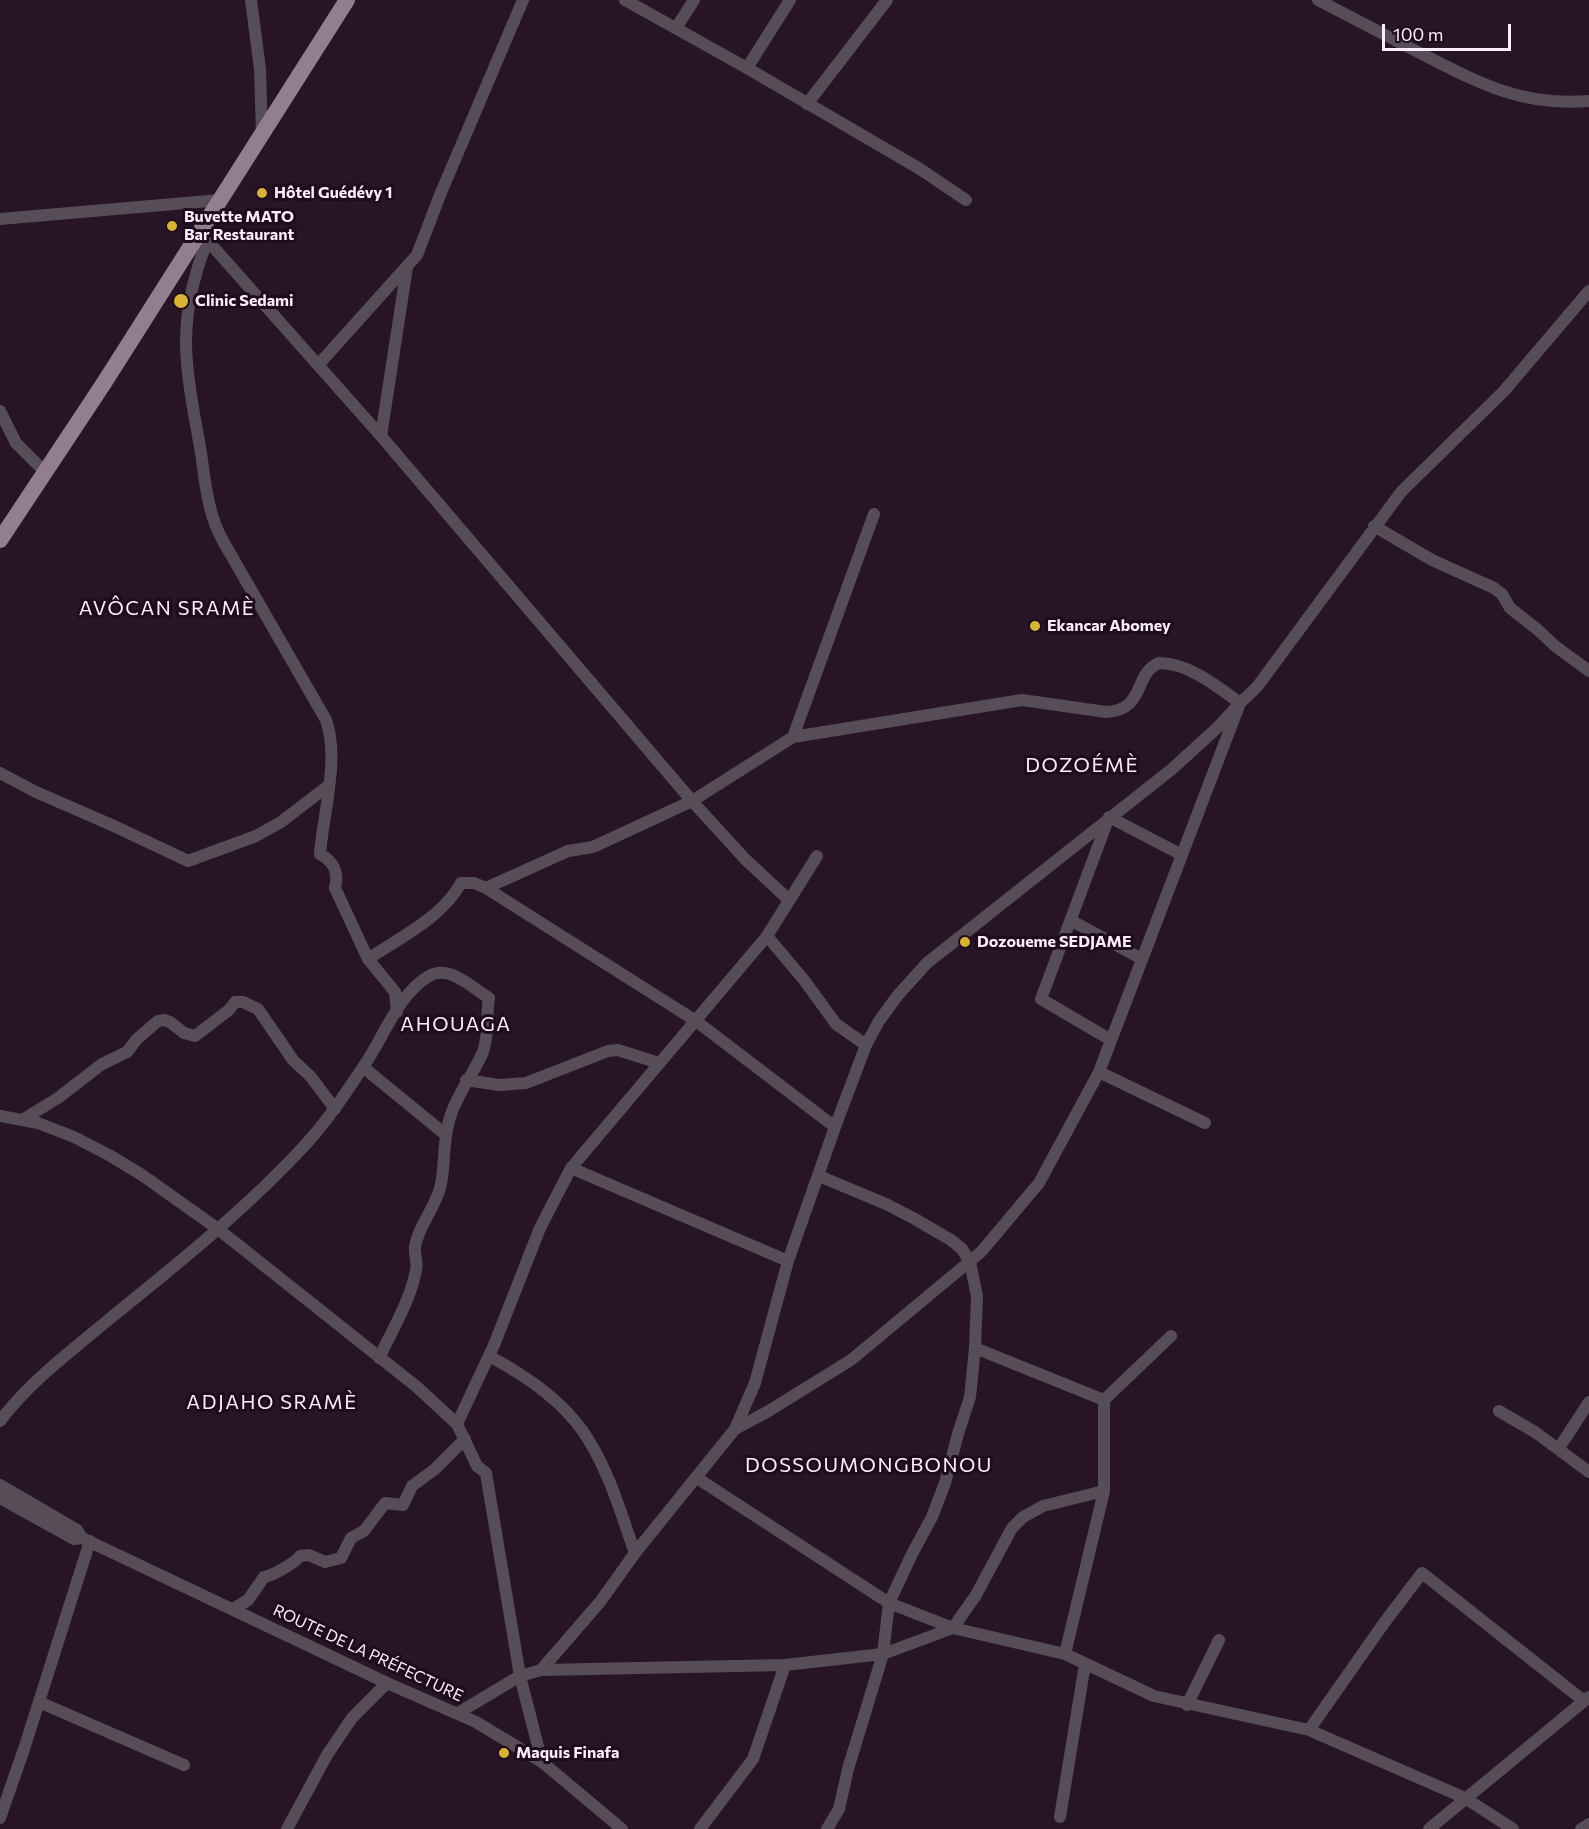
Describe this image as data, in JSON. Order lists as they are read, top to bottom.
{
  "streets": {
    "street": ["ROUTE DE LA PRÉFECTURE"]
  },
  "districts": [
    "AVÔCAN SRAMÈ",
    "DOZOÉMÈ",
    "AHOUAGA",
    "ADJAHO SRAMÈ",
    "DOSSOUMONGBONOU"
  ],
  "places": [
    "Hôtel Guédévy 1",
    "Buvette MATO Bar Restaurant",
    "Clinic Sedami",
    "Ekancar Abomey",
    "Dozoueme SEDJAME",
    "Maquis Finafa"
  ],
  "scale_bar": "100 m"
}
